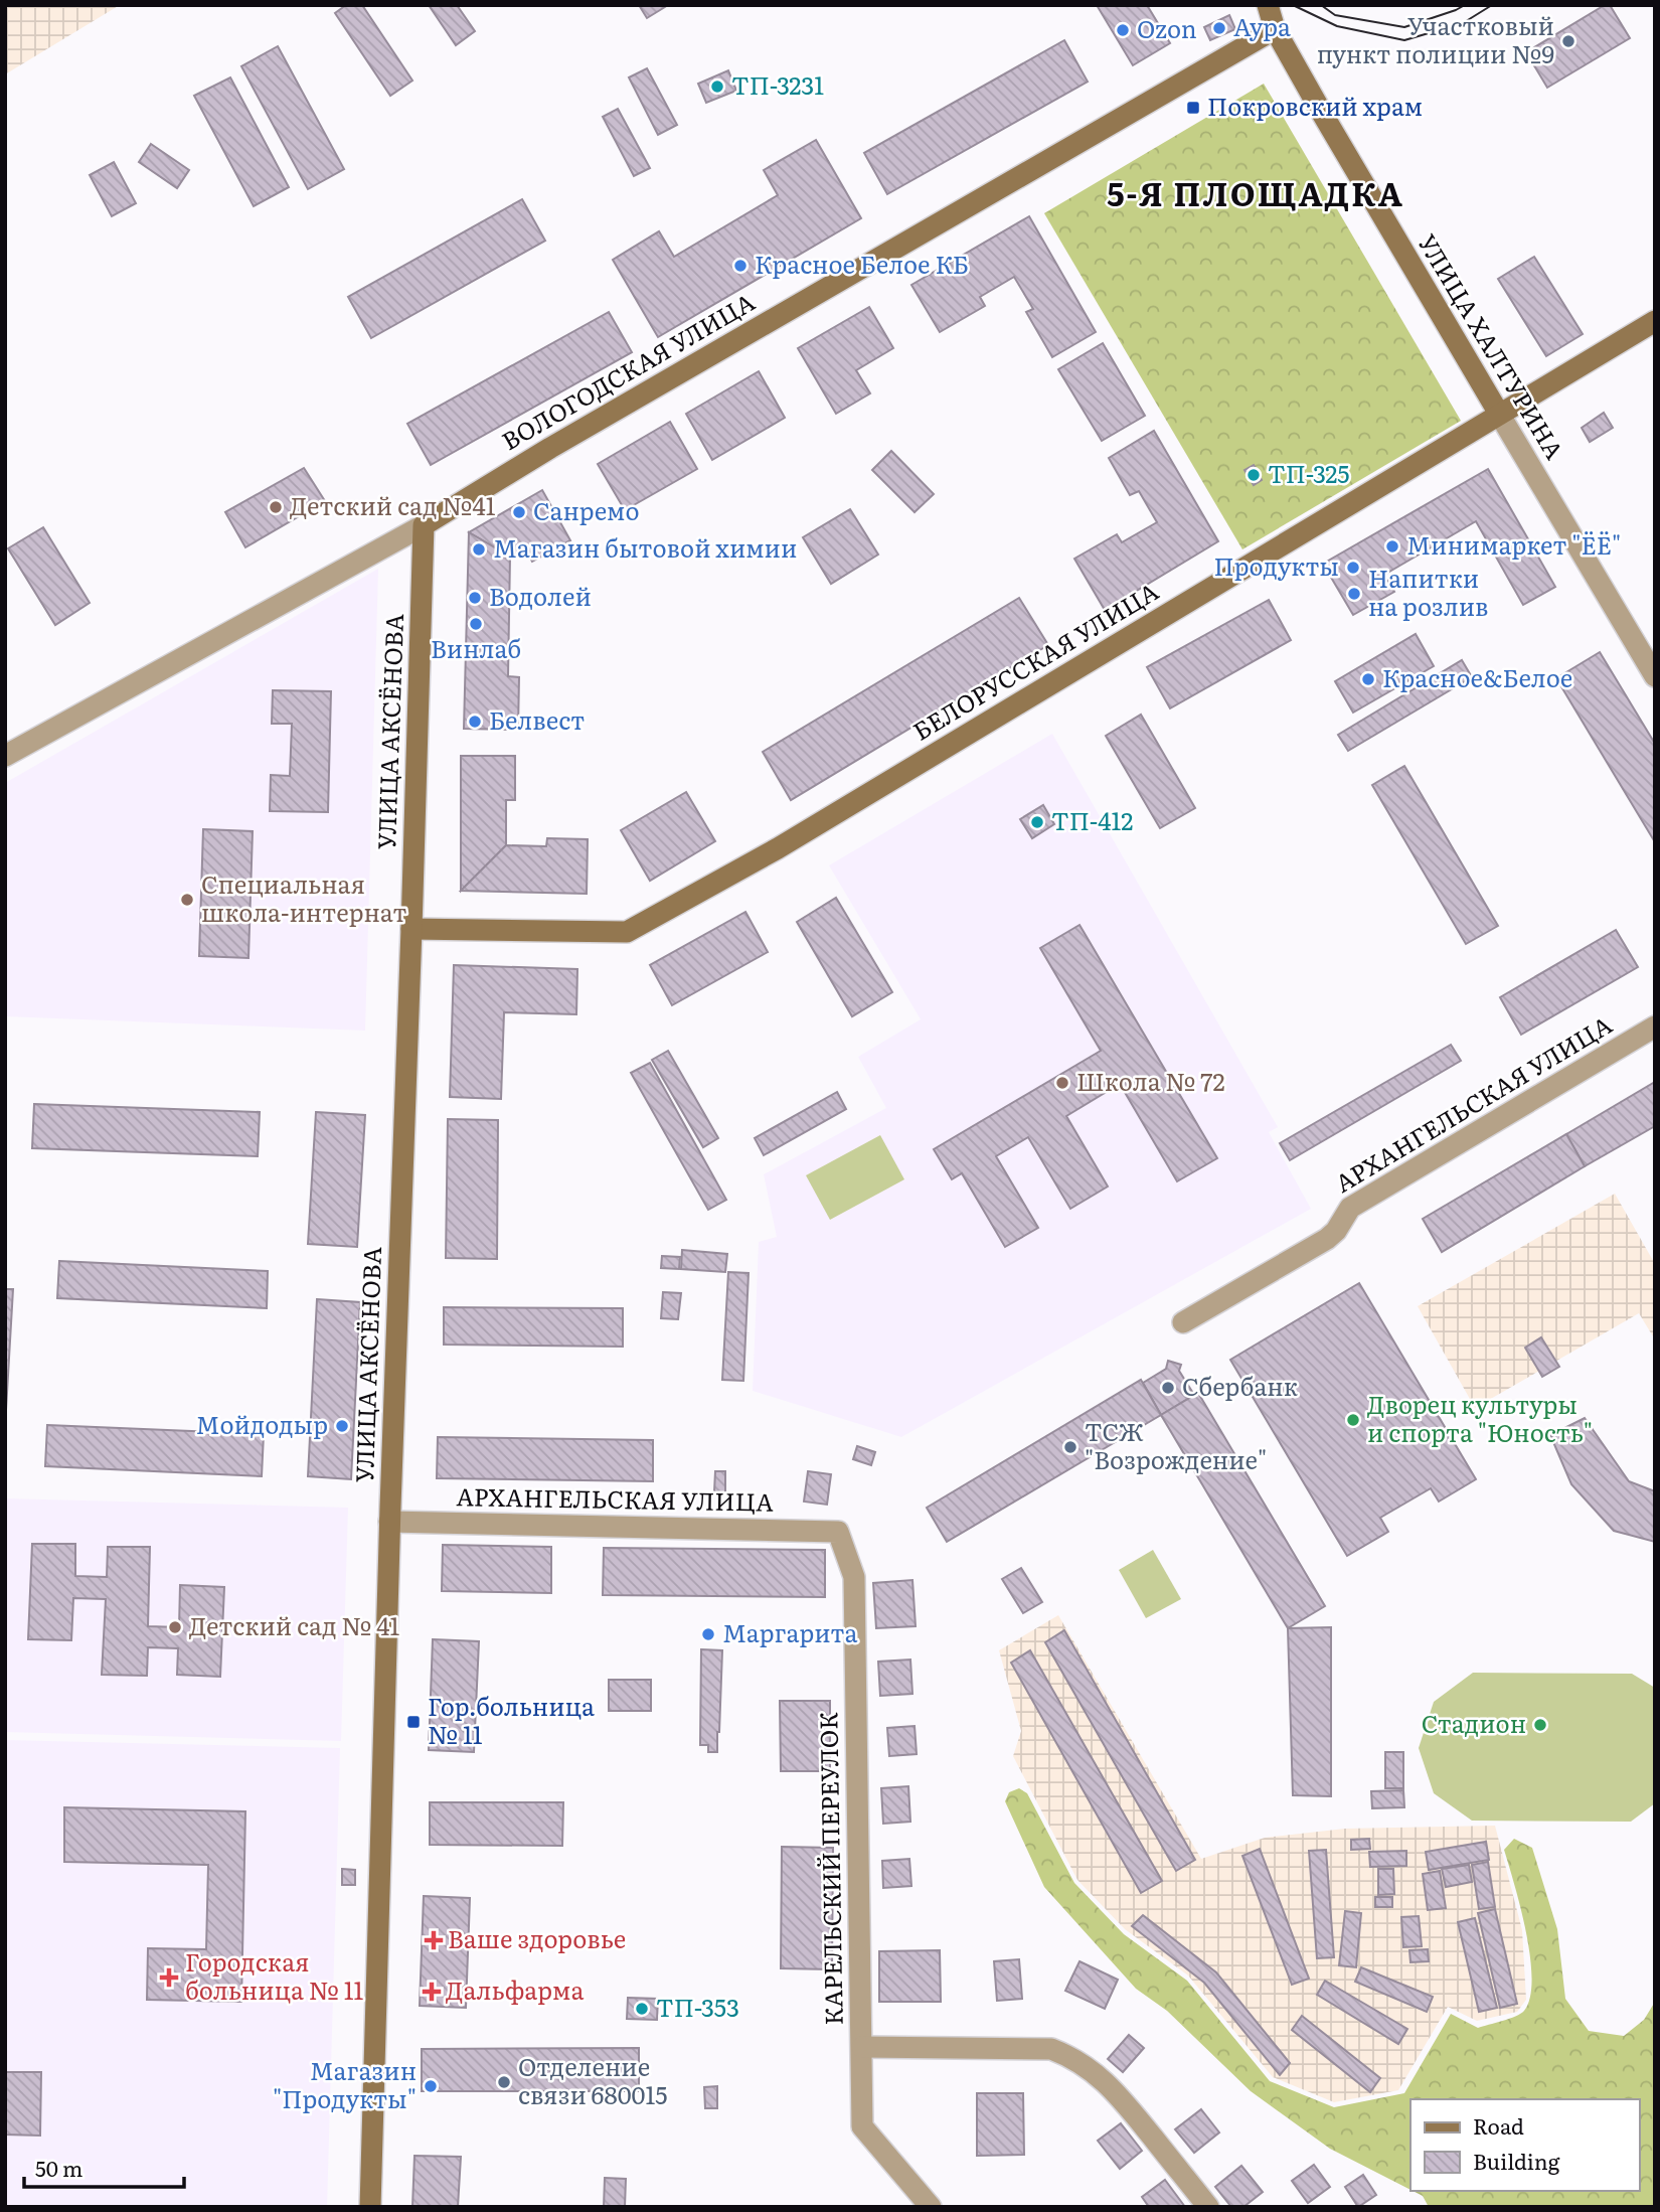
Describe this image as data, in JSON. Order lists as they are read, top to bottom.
{
  "streets": {
    "street": [
      "УЛИЦА ХАЛТУРИНА",
      "ВОЛОГОДСКАЯ УЛИЦА",
      "БЕЛОРУССКАЯ УЛИЦА",
      "УЛИЦА АКСЁНОВА",
      "АРХАНГЕЛЬСКАЯ УЛИЦА",
      "КАРЕЛЬСКИЙ ПЕРЕУЛОК"
    ]
  },
  "crossings": [
    ["УЛИЦА ХАЛТУРИНА", "ВОЛОГОДСКАЯ УЛИЦА"],
    ["УЛИЦА ХАЛТУРИНА", "БЕЛОРУССКАЯ УЛИЦА"],
    ["ВОЛОГОДСКАЯ УЛИЦА", "УЛИЦА АКСЁНОВА"],
    ["БЕЛОРУССКАЯ УЛИЦА", "УЛИЦА АКСЁНОВА"],
    ["УЛИЦА АКСЁНОВА", "АРХАНГЕЛЬСКАЯ УЛИЦА"],
    ["АРХАНГЕЛЬСКАЯ УЛИЦА", "КАРЕЛЬСКИЙ ПЕРЕУЛОК"]
  ],
  "districts": ["5-Я ПЛОЩАДКА"],
  "places": {
    "other": [
      "Аура",
      "Ozon",
      "Участковый пункт полиции №9",
      "ТП-3231",
      "Красное Белое КБ",
      "ТП-325",
      "Детский сад №41",
      "Санремо",
      "Минимаркет \"ЁЁ\"",
      "Магазин бытовой химии",
      "Продукты",
      "Напитки на розлив",
      "Водолей",
      "Винлаб",
      "Красное&Белое",
      "Белвест",
      "ТП-412",
      "Специальная школа-интернат",
      "Школа № 72",
      "Сбербанк",
      "Дворец культуры и спорта \"Юность\"",
      "Мойдодыр",
      "ТСЖ \"Возрождение\"",
      "Детский сад № 41",
      "Маргарита",
      "Стадион",
      "ТП-353",
      "Отделение связи 680015",
      "Магазин \"Продукты\""
    ],
    "transit": ["Покровский храм", "Гор.больница № 11"],
    "health": ["Ваше здоровье", "Городская больница № 11", "Дальфарма"]
  },
  "legend": ["Road", "Building"],
  "scale_bar": "50 m"
}
